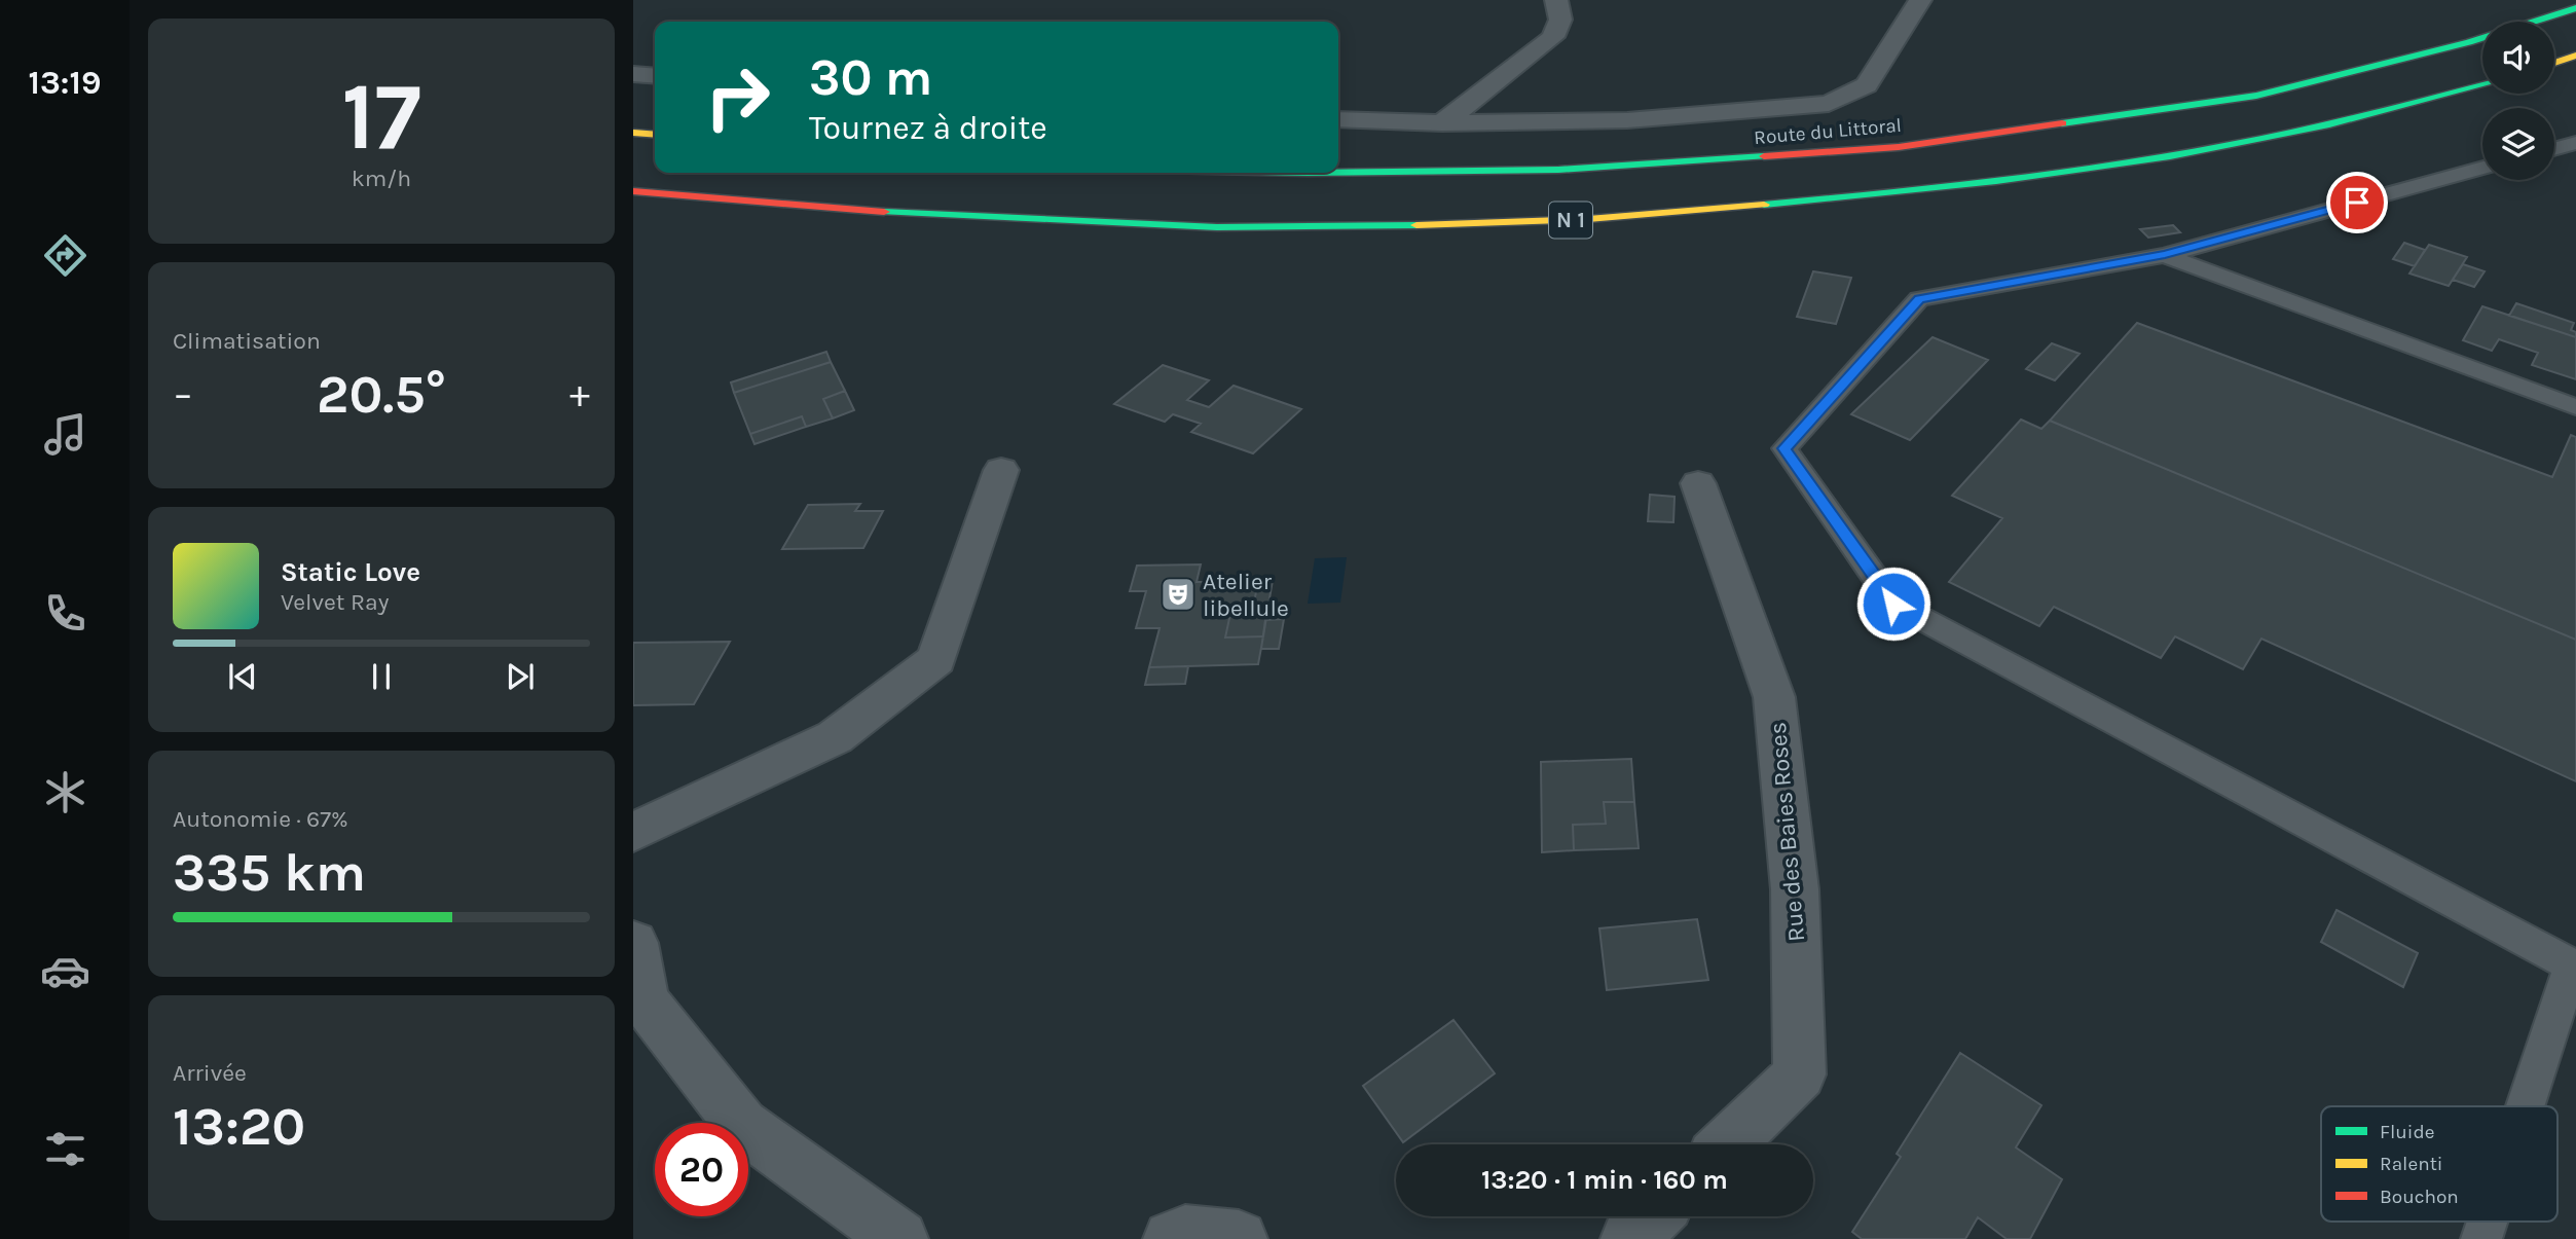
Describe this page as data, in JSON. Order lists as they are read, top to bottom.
{
  "streets": {
    "highway": ["Route du Littoral", "N 1"],
    "street": ["Rue des Baies Roses"]
  },
  "places": {
    "theatre": ["Atelier libellule"]
  },
  "legend": ["Fluide", "Ralenti", "Bouchon"],
  "page": {
    "tabs": "13:19",
    "tile": [
      ["17", "km/h"],
      "Climatisation",
      ["Autonomie · 67%", "335 km"],
      ["Arrivée", "13:20"]
    ],
    "turn": ["30 m", "Tournez à droite"],
    "heat": ["−", "20.5°", "+"],
    "song": ["Static Love", "Velvet Ray"],
    "limit": "20",
    "trip": "13:20 · 1 min · 160 m"
  }
}
